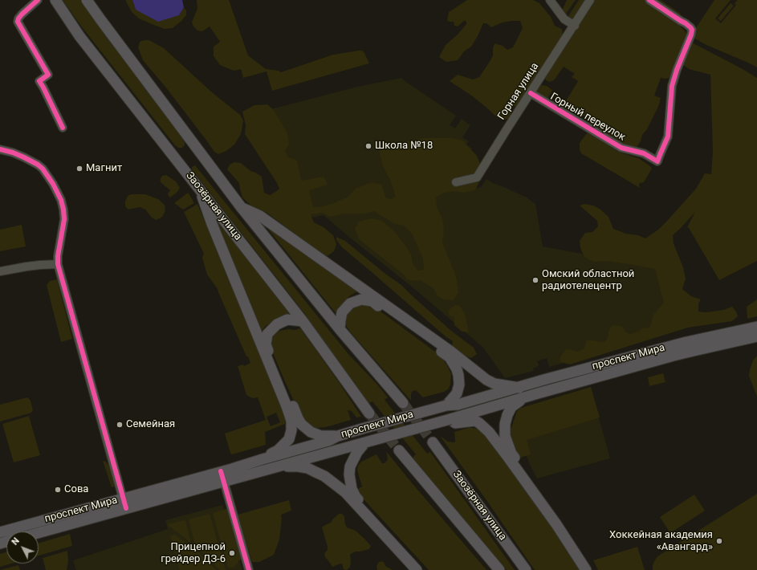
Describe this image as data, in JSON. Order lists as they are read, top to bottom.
{
  "streets": {
    "main road": ["Заозёрная улица", "проспект Мира"],
    "street": ["Горная улица", "Горный переулок"]
  },
  "crossings": [
    ["Горная улица", "Горный переулок"]
  ],
  "places": [
    "Школа №18",
    "Магнит",
    "Омский областной радиотелецентр",
    "Семейная",
    "Сова",
    "Хоккейная академия «Авангард»",
    "Прицепной грейдер ДЗ-6"
  ],
  "north": "top left"
}
